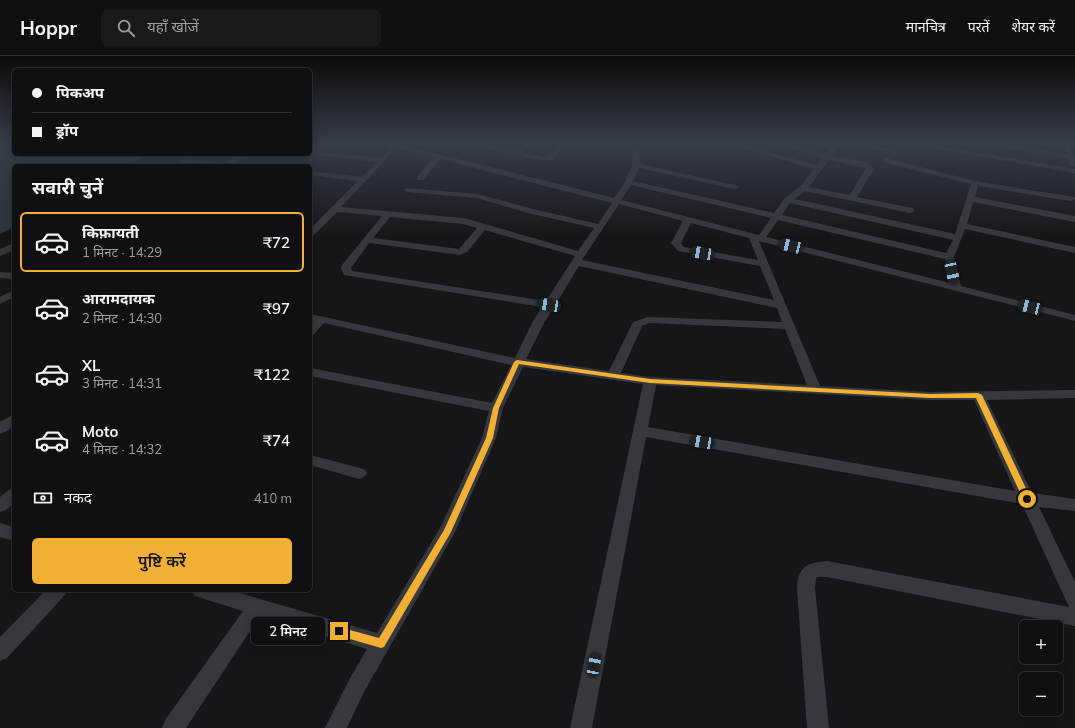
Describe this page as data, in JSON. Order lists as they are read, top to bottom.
{
  "page": {
    "header": "Hoppr",
    "search": "यहाँ खोजें",
    "nav": ["मानचित्र", "परतें", "शेयर करें"],
    "banner": ["पिकअप", "ड्रॉप"],
    "heading": "सवारी चुनें",
    "list": [
      {
        "name": "किफ़ायती",
        "note": "1 मिनट · 14:29",
        "value": "₹72"
      },
      {
        "name": "आरामदायक",
        "note": "2 मिनट · 14:30",
        "value": "₹97"
      },
      {
        "name": "XL",
        "note": "3 मिनट · 14:31",
        "value": "₹122"
      },
      {
        "name": "Moto",
        "note": "4 मिनट · 14:32",
        "value": "₹74"
      }
    ],
    "pay": ["नकद", "410 m"],
    "buttons": "पुष्टि करें",
    "bubble": "2 मिनट",
    "map_buttons": ["+", "−"]
  }
}
